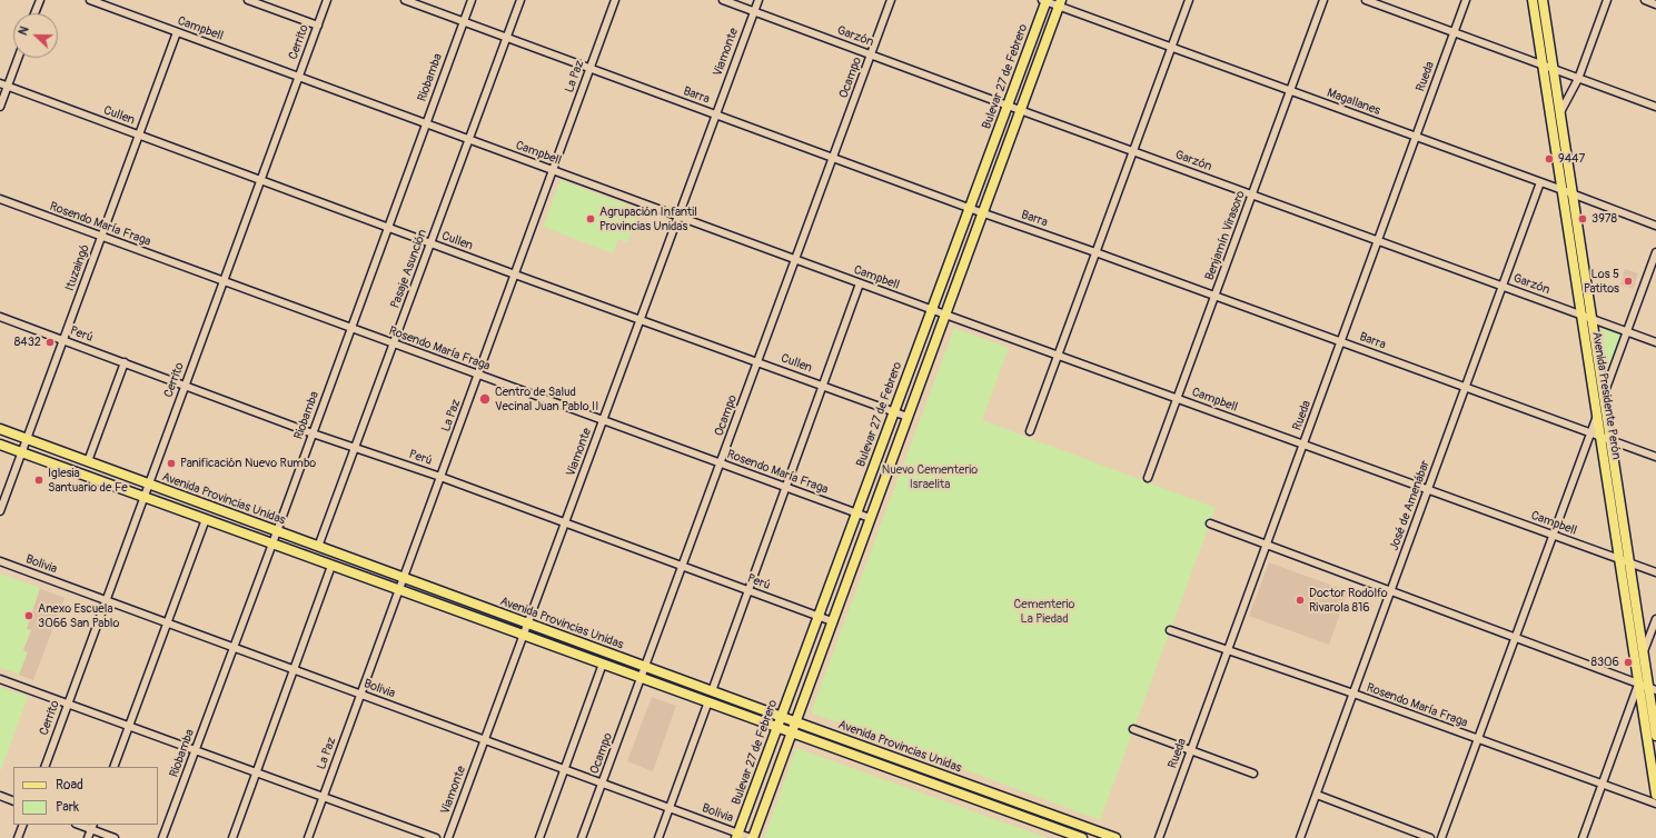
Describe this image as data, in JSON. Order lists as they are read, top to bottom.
{
  "streets": {
    "main road": ["Bulevar 27 de Febrero", "Avenida Presidente Perón", "Avenida Provincias Unidas"],
    "street": [
      "Campbell",
      "Garzón",
      "Cerrito",
      "Viamonte",
      "La Paz",
      "Rueda",
      "Riobamba",
      "Ocampo",
      "Barra",
      "Magallanes",
      "Cullen",
      "Rosendo María Fraga",
      "Benjamín Virasoro",
      "Ituzaingó",
      "Pasaje Asunción",
      "Perú",
      "José de Amenábar",
      "Bolivia"
    ]
  },
  "crossings": [
    ["Campbell", "Cerrito"],
    ["Campbell", "Viamonte"],
    ["Campbell", "La Paz"],
    ["Campbell", "Bulevar 27 de Febrero"],
    ["Campbell", "Rueda"],
    ["Campbell", "Riobamba"],
    ["Campbell", "Ocampo"],
    ["Campbell", "Benjamín Virasoro"],
    ["Campbell", "Ituzaingó"],
    ["Campbell", "Pasaje Asunción"],
    ["Campbell", "Avenida Presidente Perón"],
    ["Campbell", "José de Amenábar"],
    ["Garzón", "Viamonte"],
    ["Garzón", "Bulevar 27 de Febrero"],
    ["Garzón", "Rueda"],
    ["Garzón", "Ocampo"],
    ["Garzón", "Benjamín Virasoro"],
    ["Garzón", "Avenida Presidente Perón"],
    ["Garzón", "José de Amenábar"],
    ["Cerrito", "Cullen"],
    ["Cerrito", "Rosendo María Fraga"],
    ["Cerrito", "Perú"],
    ["Cerrito", "Avenida Provincias Unidas"],
    ["Cerrito", "Bolivia"],
    ["Viamonte", "Barra"],
    ["Viamonte", "Cullen"],
    ["Viamonte", "Rosendo María Fraga"],
    ["Viamonte", "Perú"],
    ["Viamonte", "Avenida Provincias Unidas"],
    ["Viamonte", "Bolivia"],
    ["La Paz", "Barra"],
    ["La Paz", "Cullen"],
    ["La Paz", "Rosendo María Fraga"],
    ["La Paz", "Perú"],
    ["La Paz", "Avenida Provincias Unidas"],
    ["La Paz", "Bolivia"],
    ["Bulevar 27 de Febrero", "Barra"],
    ["Bulevar 27 de Febrero", "Magallanes"],
    ["Bulevar 27 de Febrero", "Cullen"],
    ["Bulevar 27 de Febrero", "Rosendo María Fraga"],
    ["Bulevar 27 de Febrero", "Perú"],
    ["Bulevar 27 de Febrero", "Avenida Provincias Unidas"],
    ["Bulevar 27 de Febrero", "Bolivia"],
    ["Rueda", "Barra"],
    ["Rueda", "Magallanes"],
    ["Rueda", "Rosendo María Fraga"],
    ["Riobamba", "Barra"],
    ["Riobamba", "Cullen"],
    ["Riobamba", "Rosendo María Fraga"],
    ["Riobamba", "Perú"],
    ["Riobamba", "Avenida Provincias Unidas"],
    ["Riobamba", "Bolivia"],
    ["Ocampo", "Barra"],
    ["Ocampo", "Cullen"],
    ["Ocampo", "Rosendo María Fraga"],
    ["Ocampo", "Perú"],
    ["Ocampo", "Avenida Provincias Unidas"],
    ["Ocampo", "Bolivia"],
    ["Barra", "Benjamín Virasoro"],
    ["Barra", "Pasaje Asunción"],
    ["Barra", "Avenida Presidente Perón"],
    ["Barra", "José de Amenábar"],
    ["Magallanes", "Benjamín Virasoro"],
    ["Magallanes", "Avenida Presidente Perón"],
    ["Magallanes", "José de Amenábar"],
    ["Cullen", "Ituzaingó"],
    ["Cullen", "Pasaje Asunción"],
    ["Rosendo María Fraga", "Ituzaingó"],
    ["Rosendo María Fraga", "Pasaje Asunción"],
    ["Rosendo María Fraga", "José de Amenábar"],
    ["Ituzaingó", "Perú"],
    ["Ituzaingó", "Avenida Provincias Unidas"],
    ["Pasaje Asunción", "Perú"],
    ["Pasaje Asunción", "Avenida Provincias Unidas"]
  ],
  "parks": ["Nuevo Cementerio Israelita", "Cementerio La Piedad"],
  "places": [
    "9447",
    "Agrupación Infantil Provincias Unidas",
    "3978",
    "Los 5 Patitos",
    "8432",
    "Centro de Salud Vecinal Juan Pablo II",
    "Panificación Nuevo Rumbo",
    "Iglesia Santuario de Fe",
    "Doctor Rodolfo Rivarola 816",
    "Anexo Escuela 3066 San Pablo",
    "8306"
  ],
  "legend": ["Road", "Park"],
  "north": "left"
}
